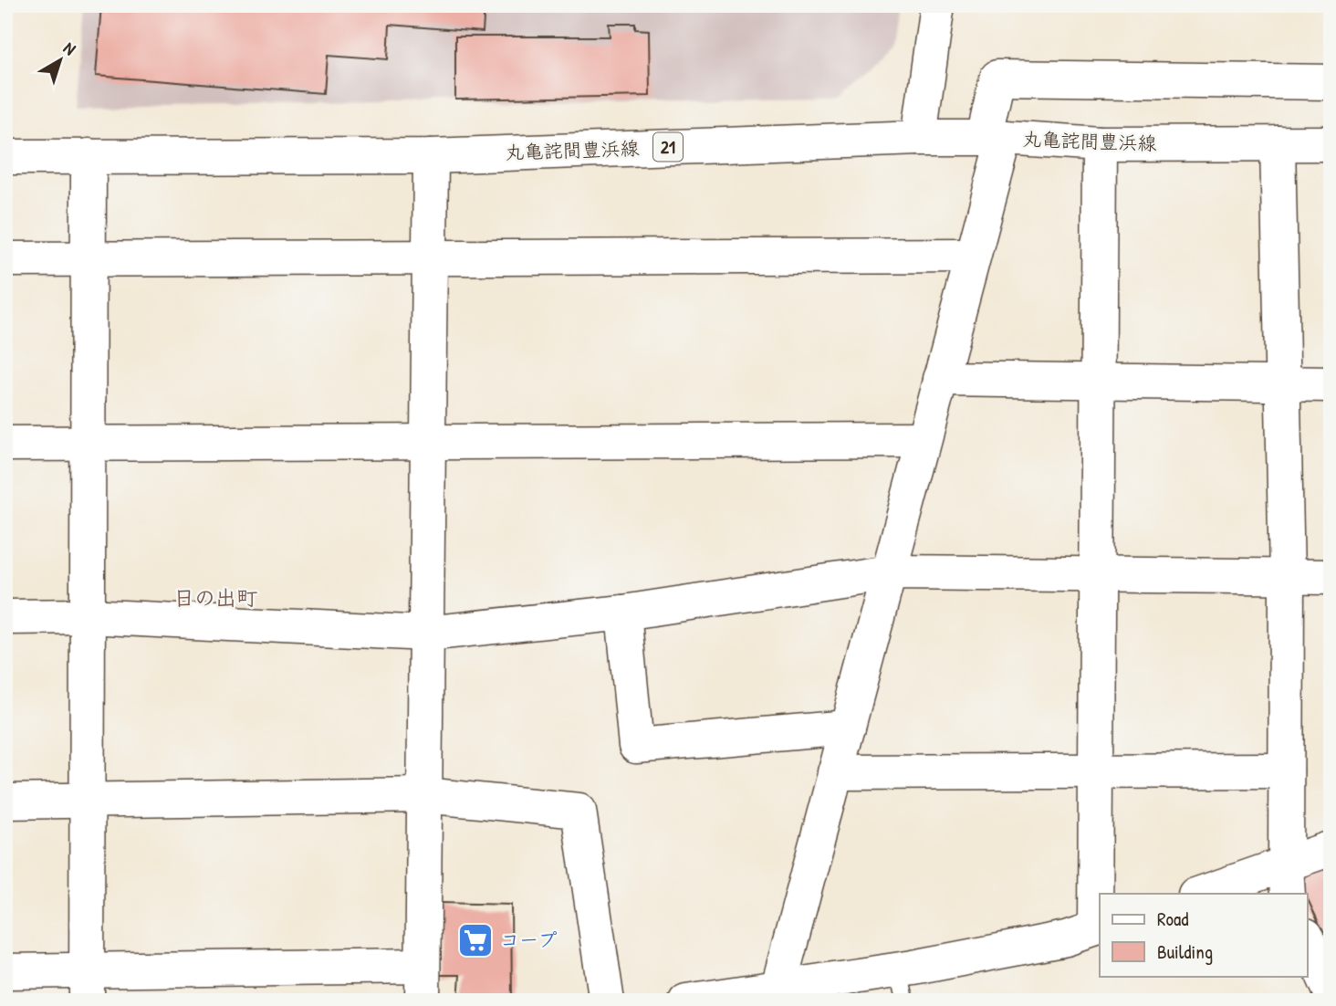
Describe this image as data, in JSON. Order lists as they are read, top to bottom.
{
  "streets": {
    "street": ["丸亀詫間豊浜線", "21"]
  },
  "districts": ["日の出町"],
  "places": {
    "supermarket": ["コープ"]
  },
  "legend": ["Road", "Building"],
  "north": "top right"
}
